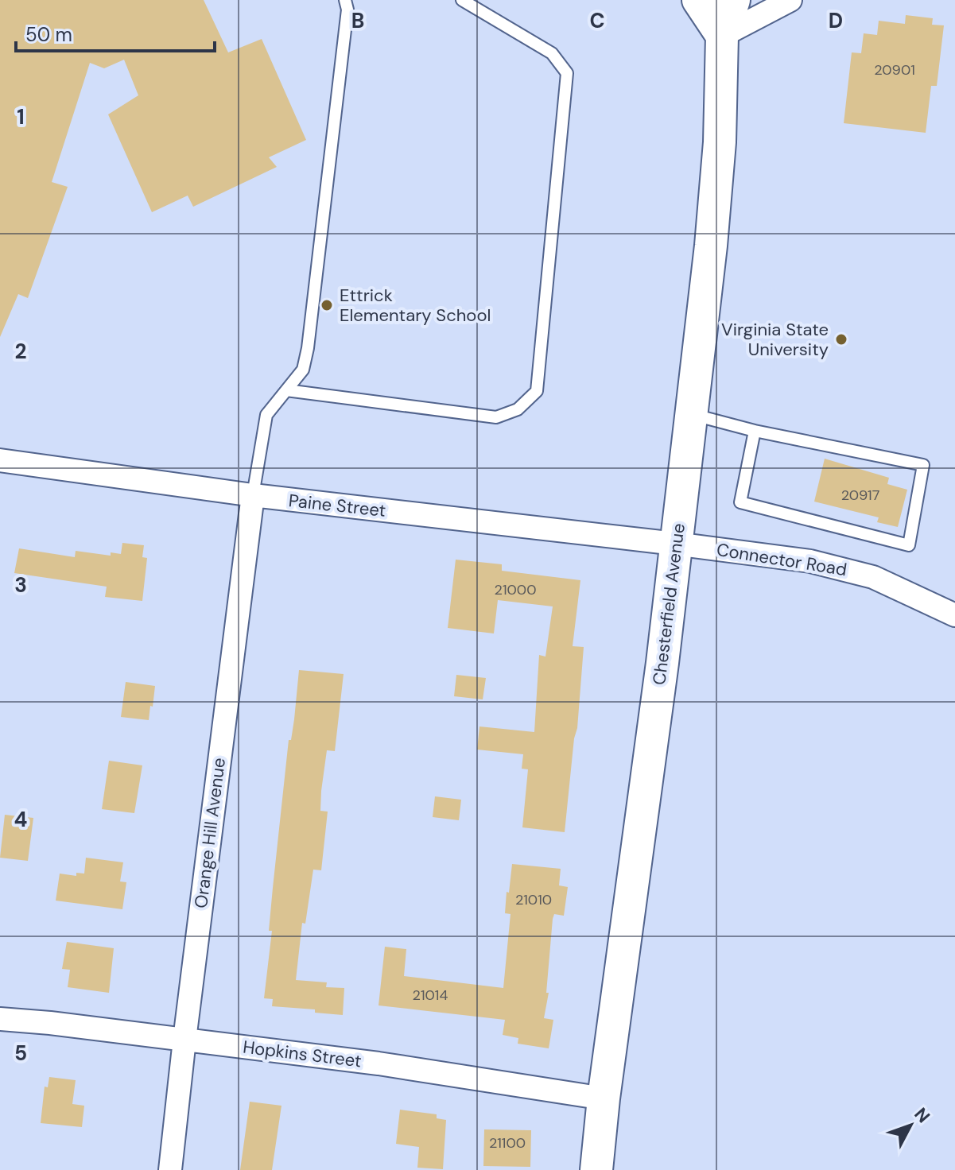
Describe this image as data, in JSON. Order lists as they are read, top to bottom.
{
  "streets": {
    "main road": ["Chesterfield Avenue"],
    "street": [
      "Paine Street",
      "Connector Road",
      "Orange Hill Avenue",
      "Hopkins Street"
    ]
  },
  "crossings": [
    ["Paine Street", "Connector Road"],
    ["Paine Street", "Chesterfield Avenue"],
    ["Paine Street", "Orange Hill Avenue"],
    ["Connector Road", "Chesterfield Avenue"],
    ["Chesterfield Avenue", "Hopkins Street"],
    ["Orange Hill Avenue", "Hopkins Street"]
  ],
  "places": ["Ettrick Elementary School", "Virginia State University"],
  "house_numbers": [
    "20901",
    "20917",
    "21000",
    "21010",
    "21014",
    "21100"
  ],
  "scale_bar": "50 m",
  "north": "top right",
  "grid": {
    "columns": ["B", "C", "D"],
    "rows": [
      "1",
      "2",
      "3",
      "4",
      "5"
    ]
  }
}
